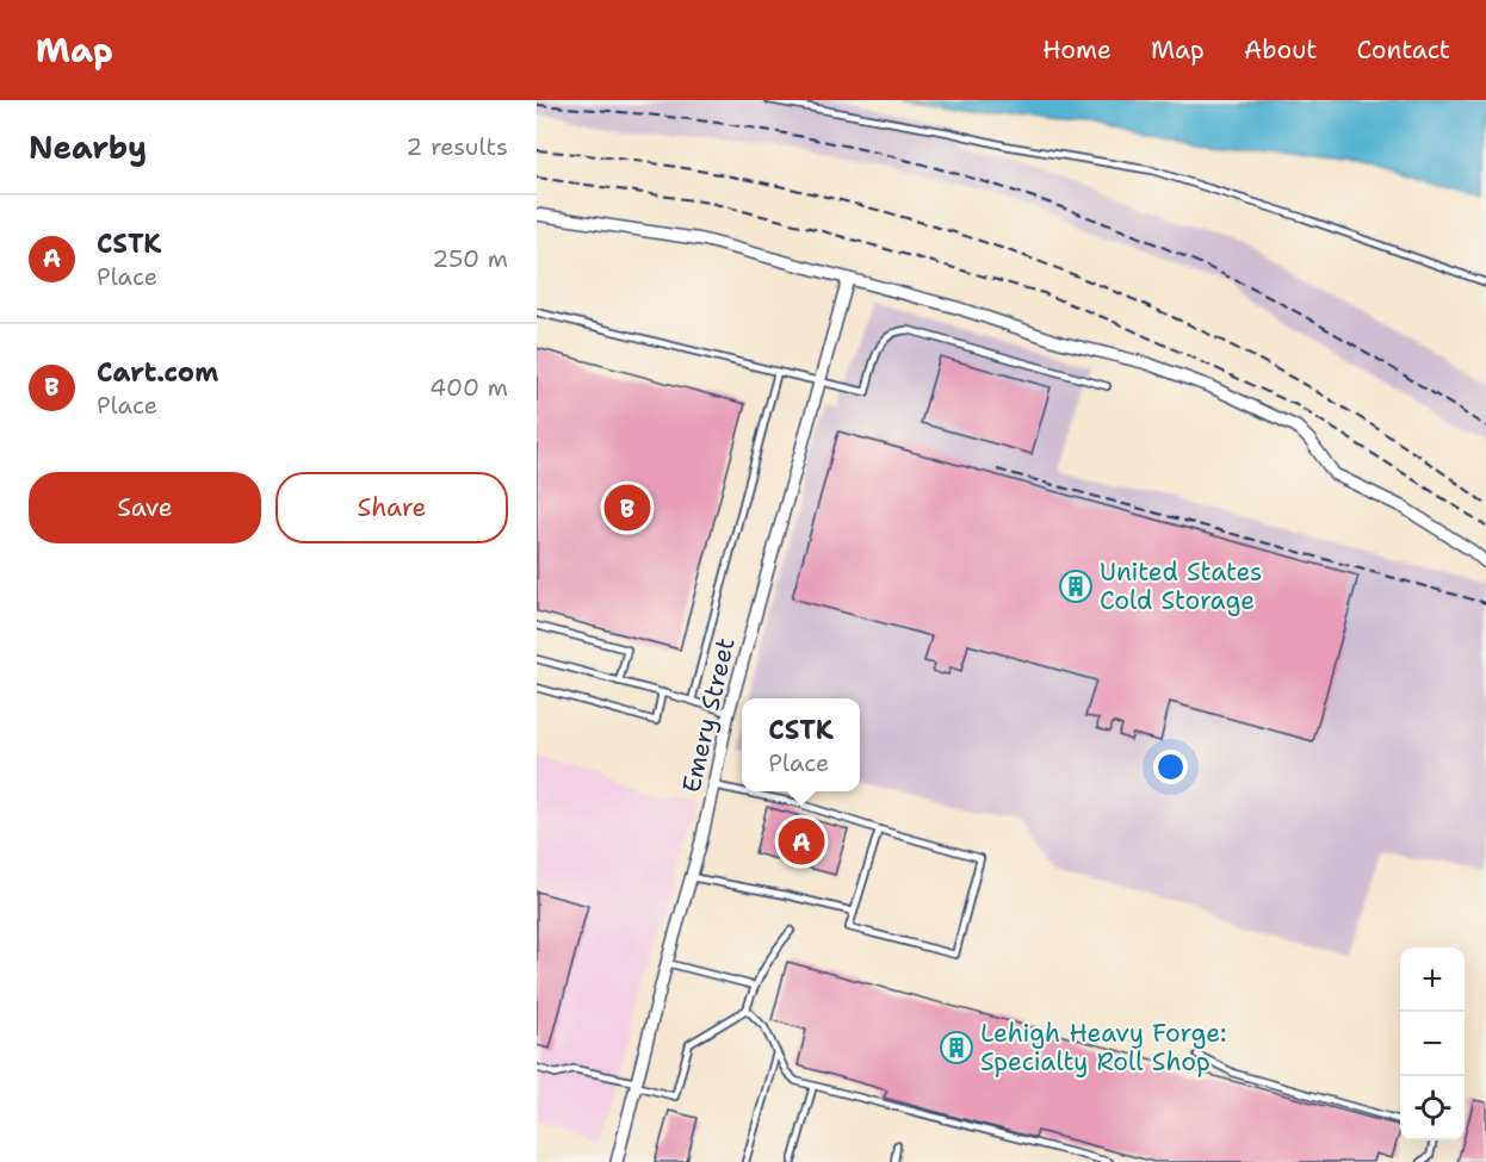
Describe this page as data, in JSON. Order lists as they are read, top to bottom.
{
  "streets": {
    "street": ["Emery Street"]
  },
  "places": {
    "building": ["United States Cold Storage", "Lehigh Heavy Forge: Specialty Roll Shop"]
  },
  "page": {
    "header": "Map",
    "nav": [
      "Home",
      "Map",
      "About",
      "Contact"
    ],
    "heading": ["Nearby", "2 results"],
    "list": [
      {
        "mark": "A",
        "name": "CSTK",
        "note": "Place",
        "value": "250 m"
      },
      {
        "mark": "B",
        "name": "Cart.com",
        "note": "Place",
        "value": "400 m"
      }
    ],
    "buttons": ["Save", "Share"],
    "pins": ["B", "A"],
    "popup": ["CSTK", "Place"],
    "map_buttons": ["+", "−"]
  }
}
